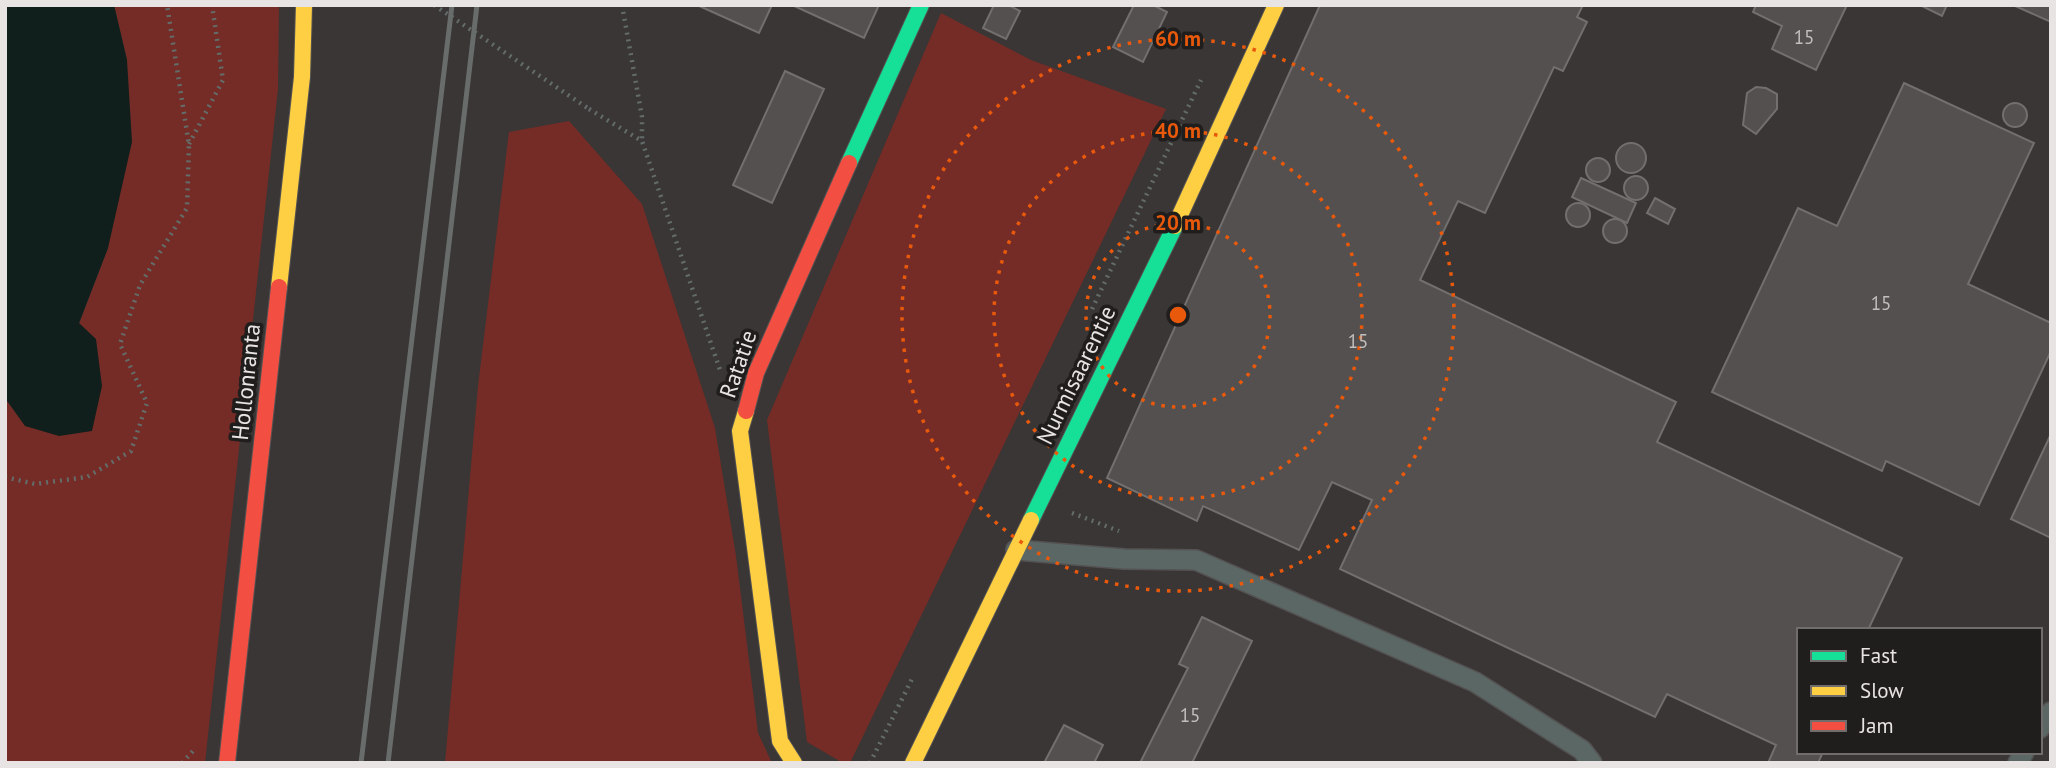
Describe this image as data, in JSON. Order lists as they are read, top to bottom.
{
  "streets": {
    "street": ["Ratatie", "Nurmisaarentie", "Hollonranta"]
  },
  "house_numbers": [
    "15",
    "15",
    "15",
    "15"
  ],
  "legend": ["Fast", "Slow", "Jam"],
  "rings": ["60 m", "40 m", "20 m"]
}
